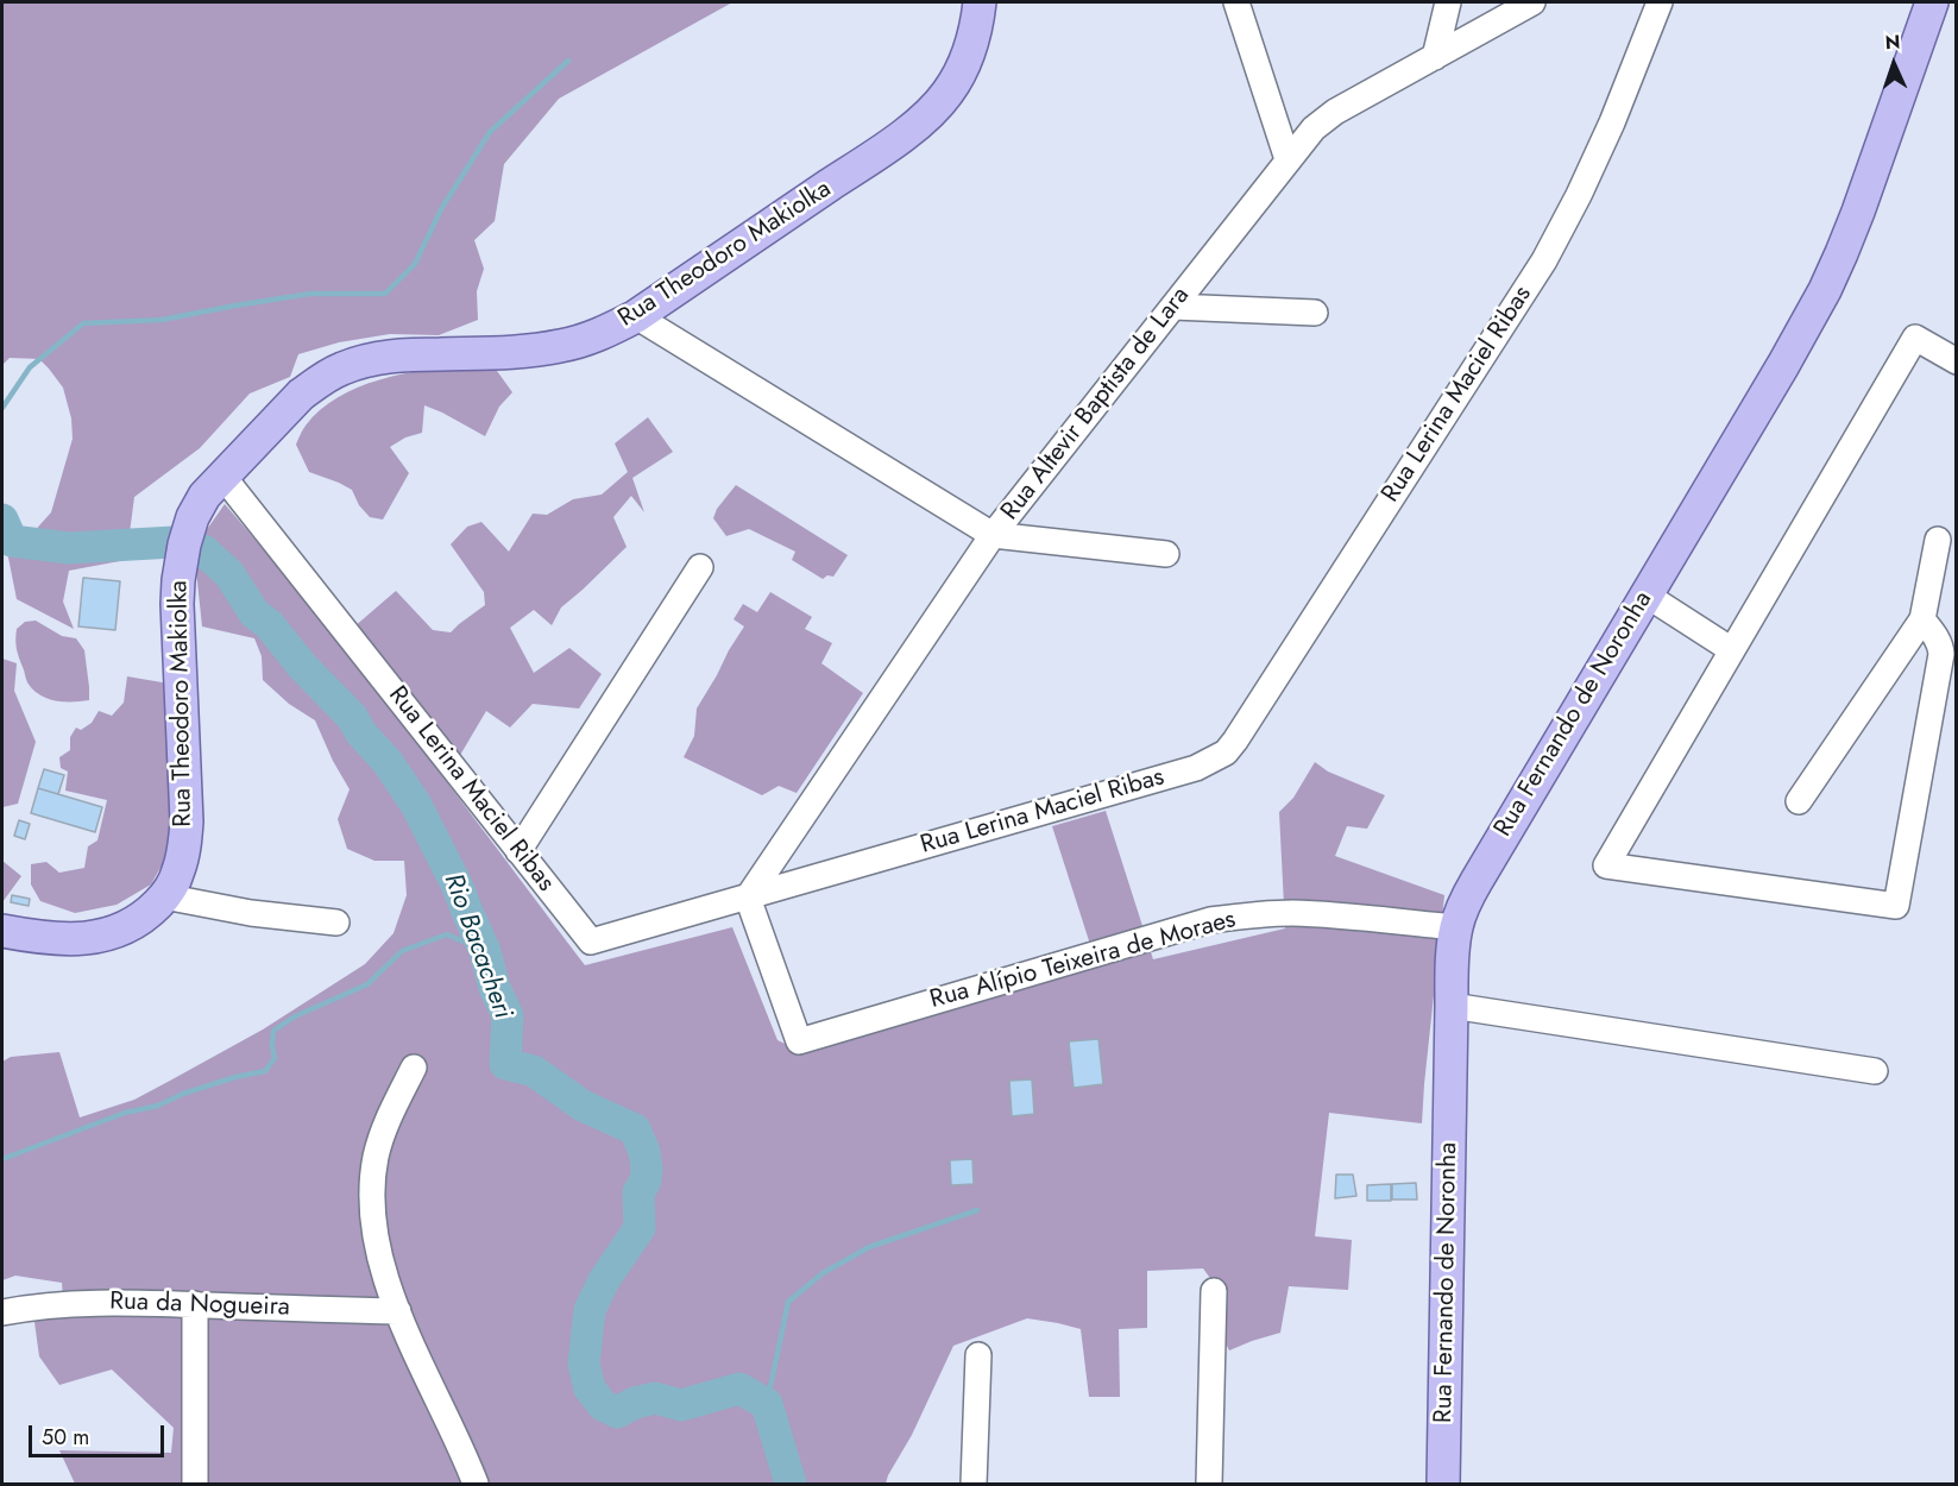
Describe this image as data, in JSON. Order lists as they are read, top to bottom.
{
  "streets": {
    "main road": ["Rua Theodoro Makiolka", "Rua Fernando de Noronha"],
    "street": [
      "Rua Lerina Maciel Ribas",
      "Rua Altevir Baptista de Lara",
      "Rua Alípio Teixeira de Moraes",
      "Rua da Nogueira"
    ]
  },
  "crossings": [
    ["Rua Theodoro Makiolka", "Rua Lerina Maciel Ribas"],
    ["Rua Lerina Maciel Ribas", "Rua Altevir Baptista de Lara"],
    ["Rua Lerina Maciel Ribas", "Rua Alípio Teixeira de Moraes"],
    ["Rua Altevir Baptista de Lara", "Rua Alípio Teixeira de Moraes"],
    ["Rua Fernando de Noronha", "Rua Alípio Teixeira de Moraes"]
  ],
  "water": ["Rio Bacacheri"],
  "scale_bar": "50 m",
  "north": "top"
}
